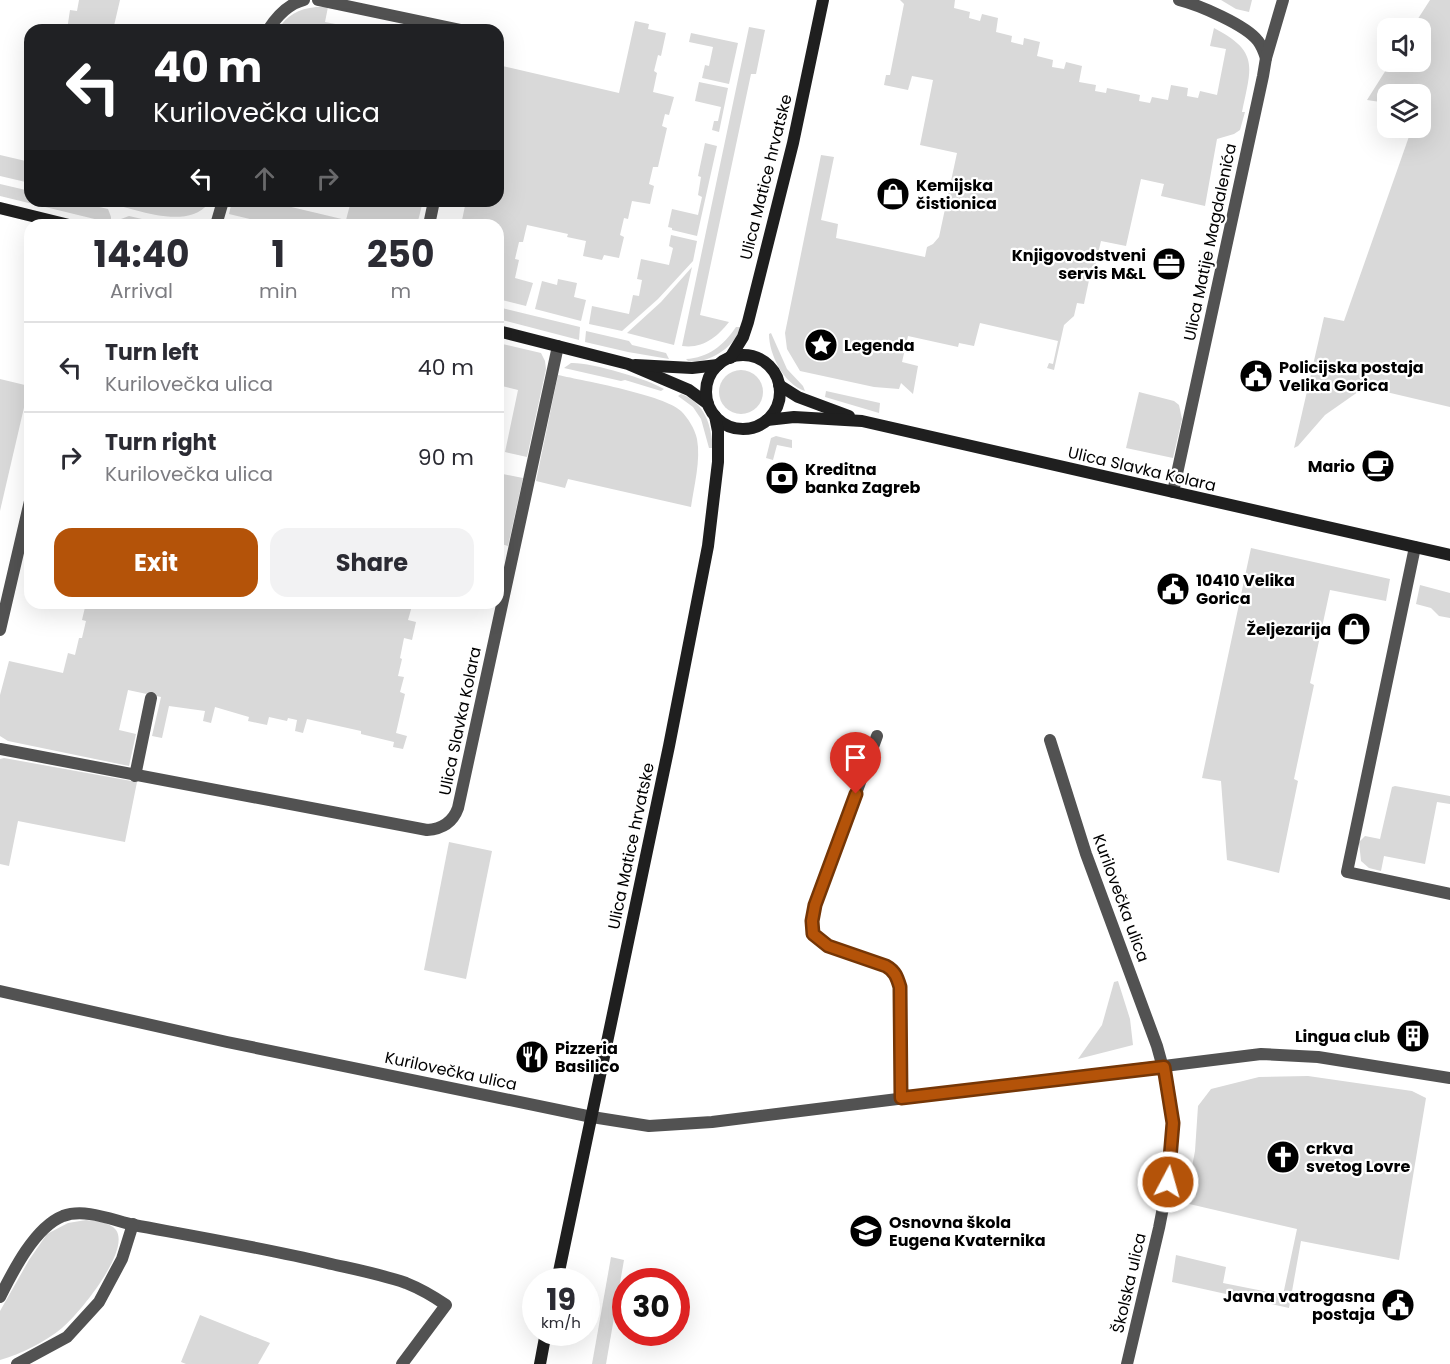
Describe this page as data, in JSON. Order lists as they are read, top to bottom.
{
  "streets": {
    "main road": ["Ulica Matice hrvatske", "Ulica Slavka Kolara"],
    "street": ["Ulica Matije Magdalenića", "Kurilovečka ulica", "Školska ulica"]
  },
  "crossings": [
    ["Ulica Matice hrvatske", "Ulica Slavka Kolara"],
    ["Ulica Matice hrvatske", "Kurilovečka ulica"],
    ["Ulica Matije Magdalenića", "Ulica Slavka Kolara"],
    ["Kurilovečka ulica", "Školska ulica"]
  ],
  "places": {
    "shop": ["Kemijska čistionica", "Željezarija"],
    "office": ["Knjigovodstveni servis M&L"],
    "place": ["Legenda"],
    "public building": ["Policijska postaja Velika Gorica", "10410 Velika Gorica", "Javna vatrogasna postaja"],
    "cafe": ["Mario"],
    "bank": ["Kreditna banka Zagreb"],
    "building": ["Lingua club"],
    "restaurant": ["Pizzeria Basilico"],
    "church": ["crkva svetog Lovre"],
    "school or university": ["Osnovna škola Eugena Kvaternika"]
  },
  "page": {
    "turn": ["40 m", "Kurilovečka ulica"],
    "eta": [
      "14:40",
      "Arrival",
      "1",
      "min",
      "250",
      "m"
    ],
    "list": [
      {
        "name": "Turn left",
        "note": "Kurilovečka ulica",
        "value": "40 m"
      },
      {
        "name": "Turn right",
        "note": "Kurilovečka ulica",
        "value": "90 m"
      }
    ],
    "buttons": ["Exit", "Share"],
    "speed": "19 km/h",
    "limit": "30"
  }
}
